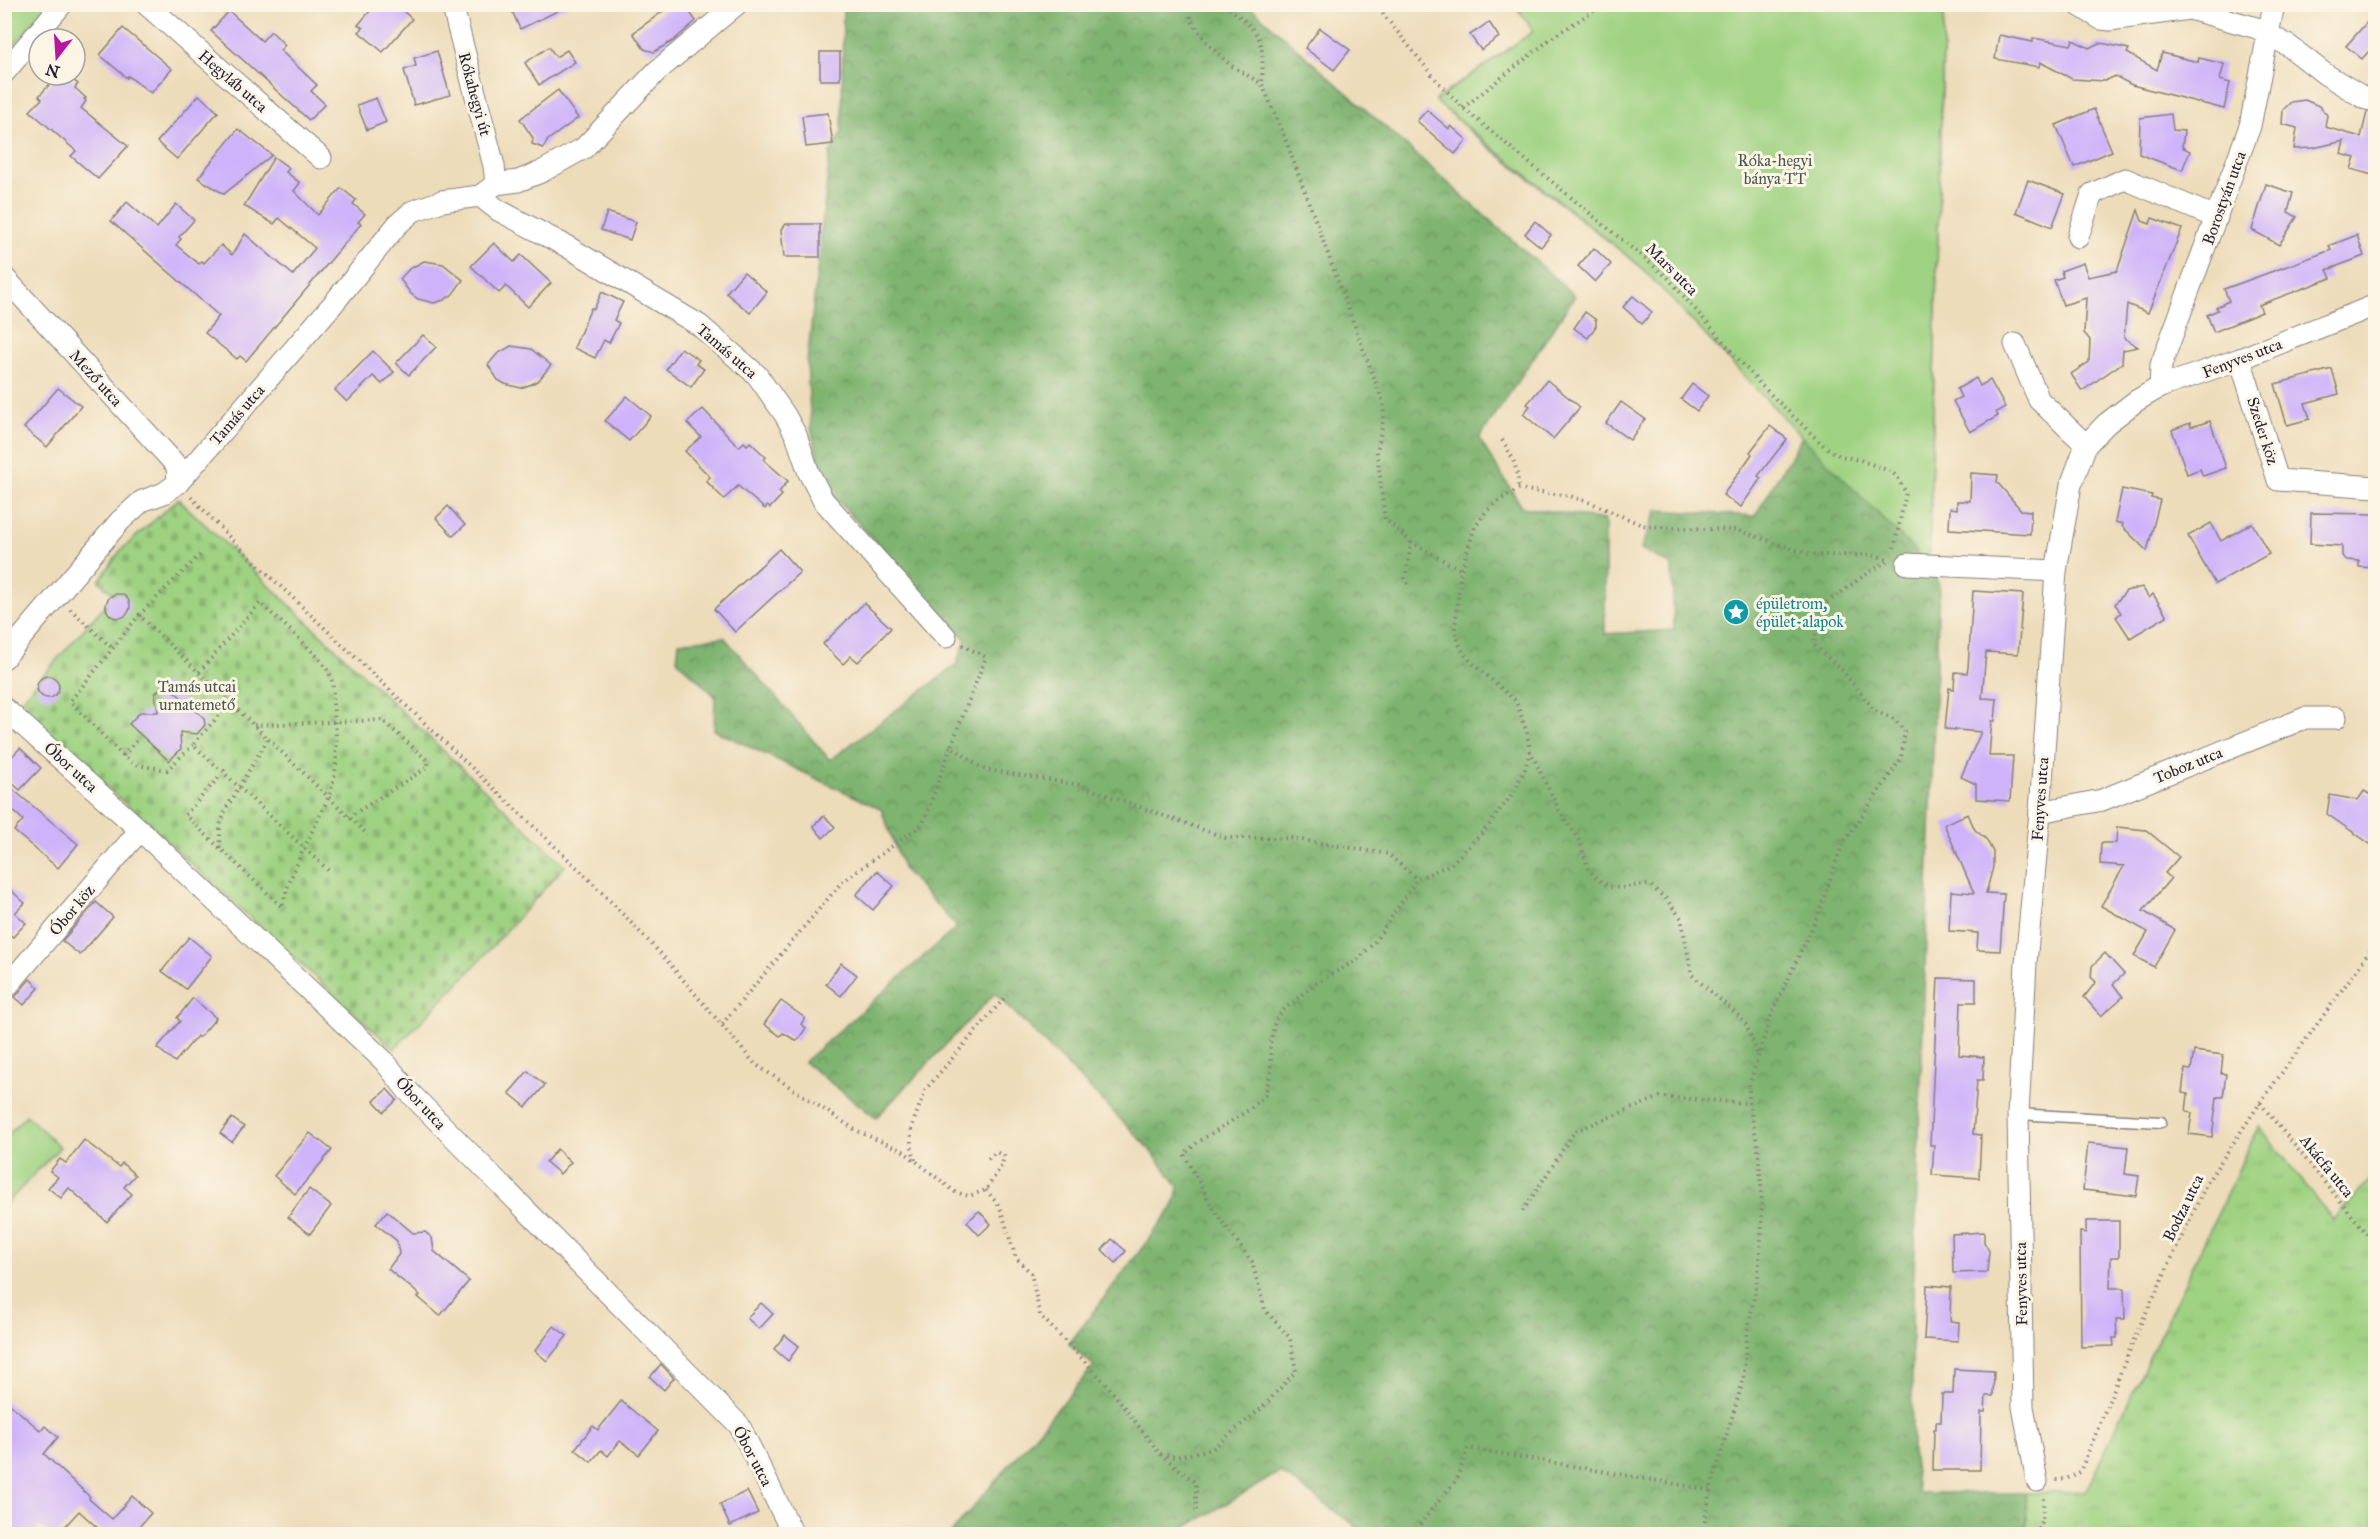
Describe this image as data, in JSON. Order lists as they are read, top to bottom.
{
  "streets": {
    "street": [
      "Hegyláb utca",
      "Rókahegyi út",
      "Borostyán utca",
      "Tamás utca",
      "Fenyves utca",
      "Mező utca",
      "Szeder köz",
      "Toboz utca",
      "Óbor utca",
      "Óbor köz"
    ],
    "path": ["Mars utca", "Akácfa utca", "Bodza utca"]
  },
  "crossings": [
    ["Rókahegyi út", "Tamás utca"],
    ["Borostyán utca", "Fenyves utca"],
    ["Tamás utca", "Mező utca"],
    ["Fenyves utca", "Szeder köz"],
    ["Fenyves utca", "Toboz utca"],
    ["Fenyves utca", "Bodza utca"],
    ["Óbor utca", "Óbor köz"],
    ["Akácfa utca", "Bodza utca"]
  ],
  "parks": ["Róka-hegyi bánya TT", "Tamás utcai urnatemető"],
  "places": {
    "place": ["épületrom, épület-alapok"]
  },
  "north": "bottom"
}
